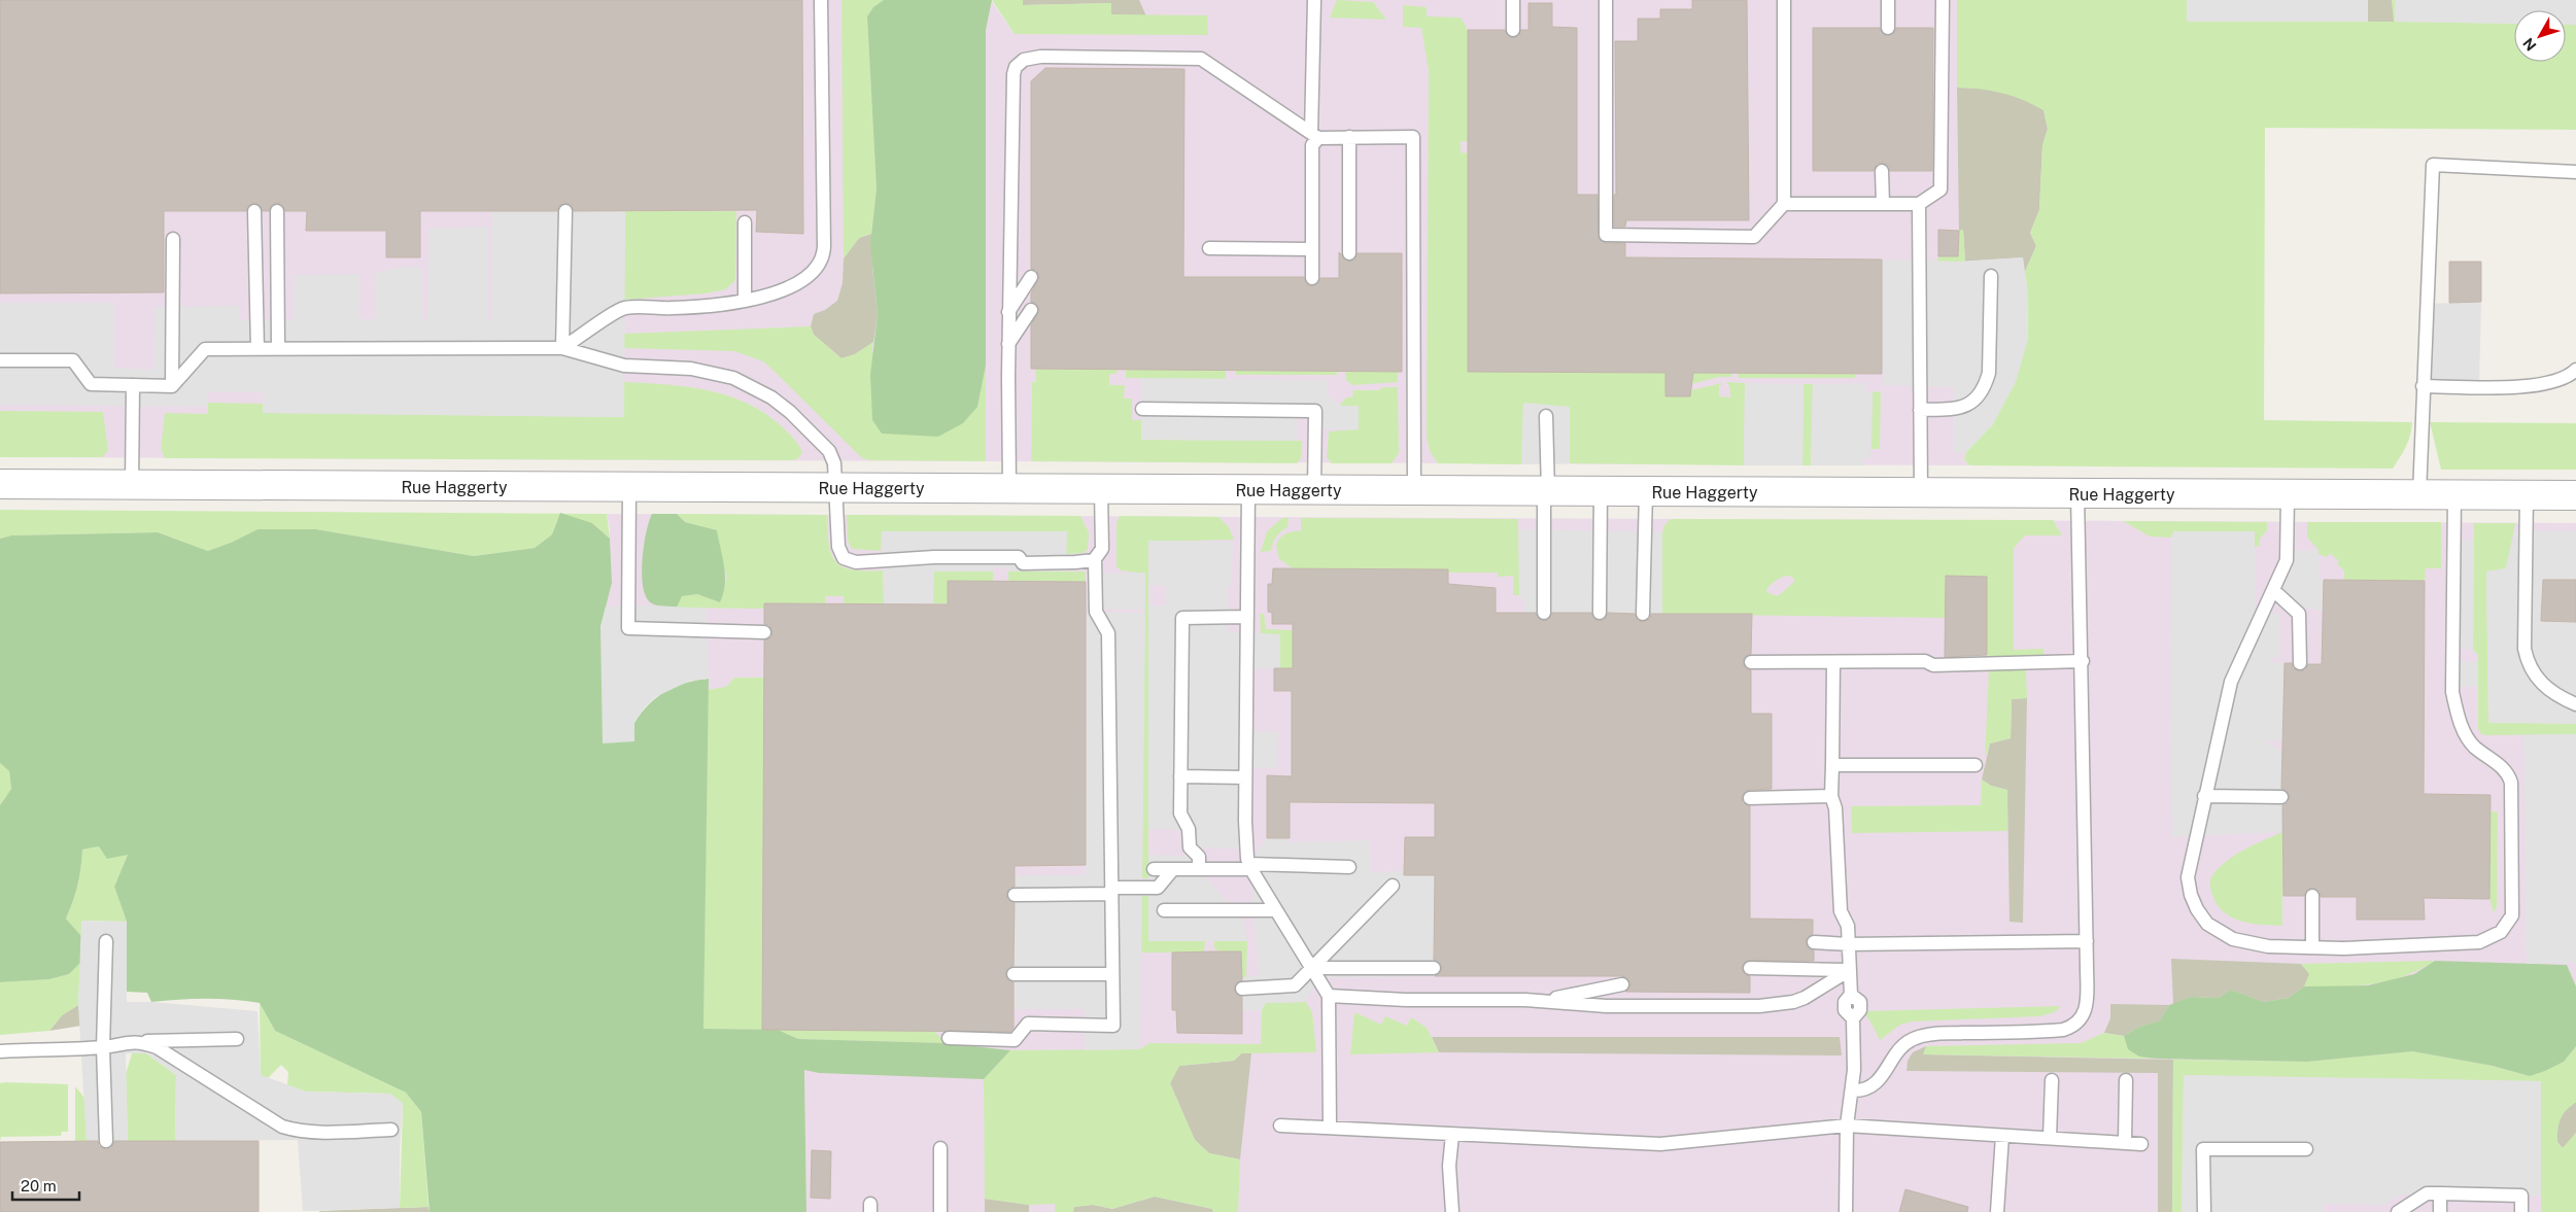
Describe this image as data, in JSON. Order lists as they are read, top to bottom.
{
  "streets": {
    "street": ["Rue Haggerty"]
  },
  "scale_bar": "20 m",
  "north": "bottom left"
}
